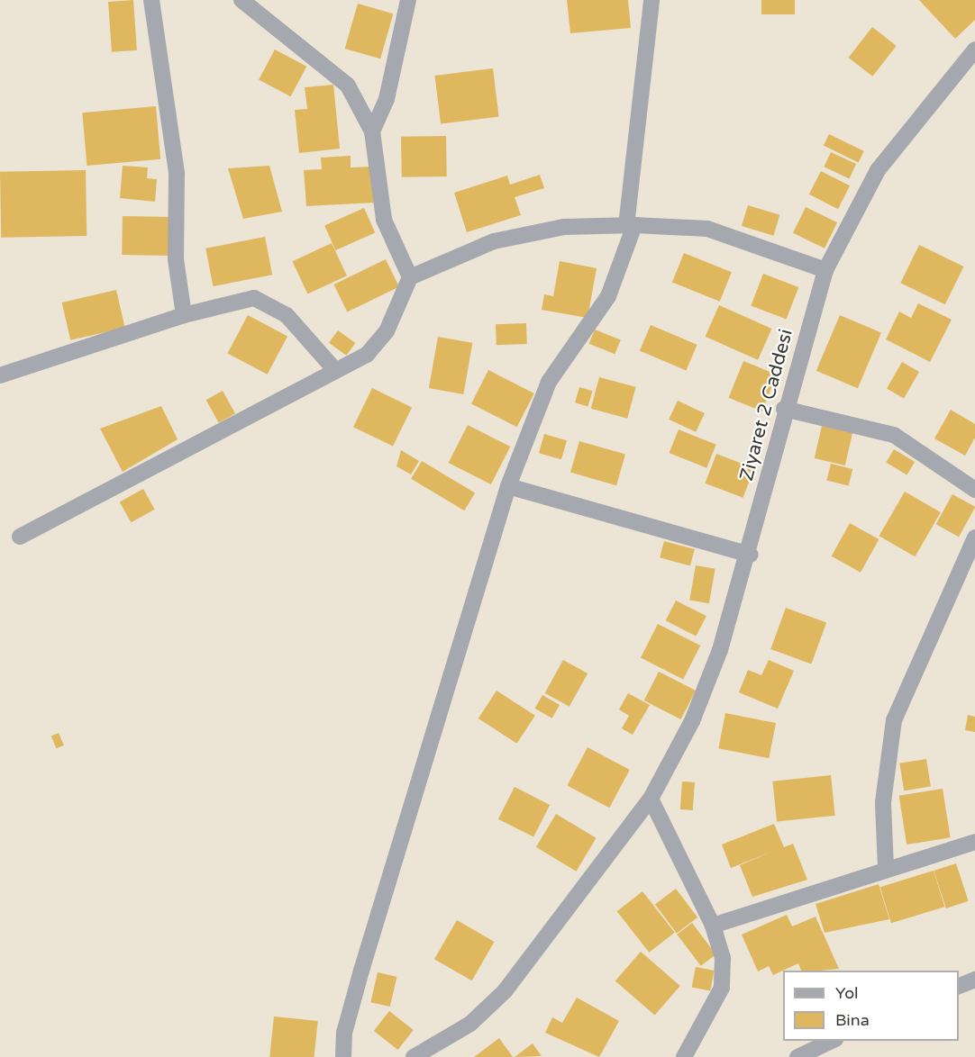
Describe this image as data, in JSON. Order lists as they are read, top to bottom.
{
  "streets": {
    "street": ["Ziyaret 2 Caddesi"]
  },
  "legend": ["Yol", "Bina"]
}
